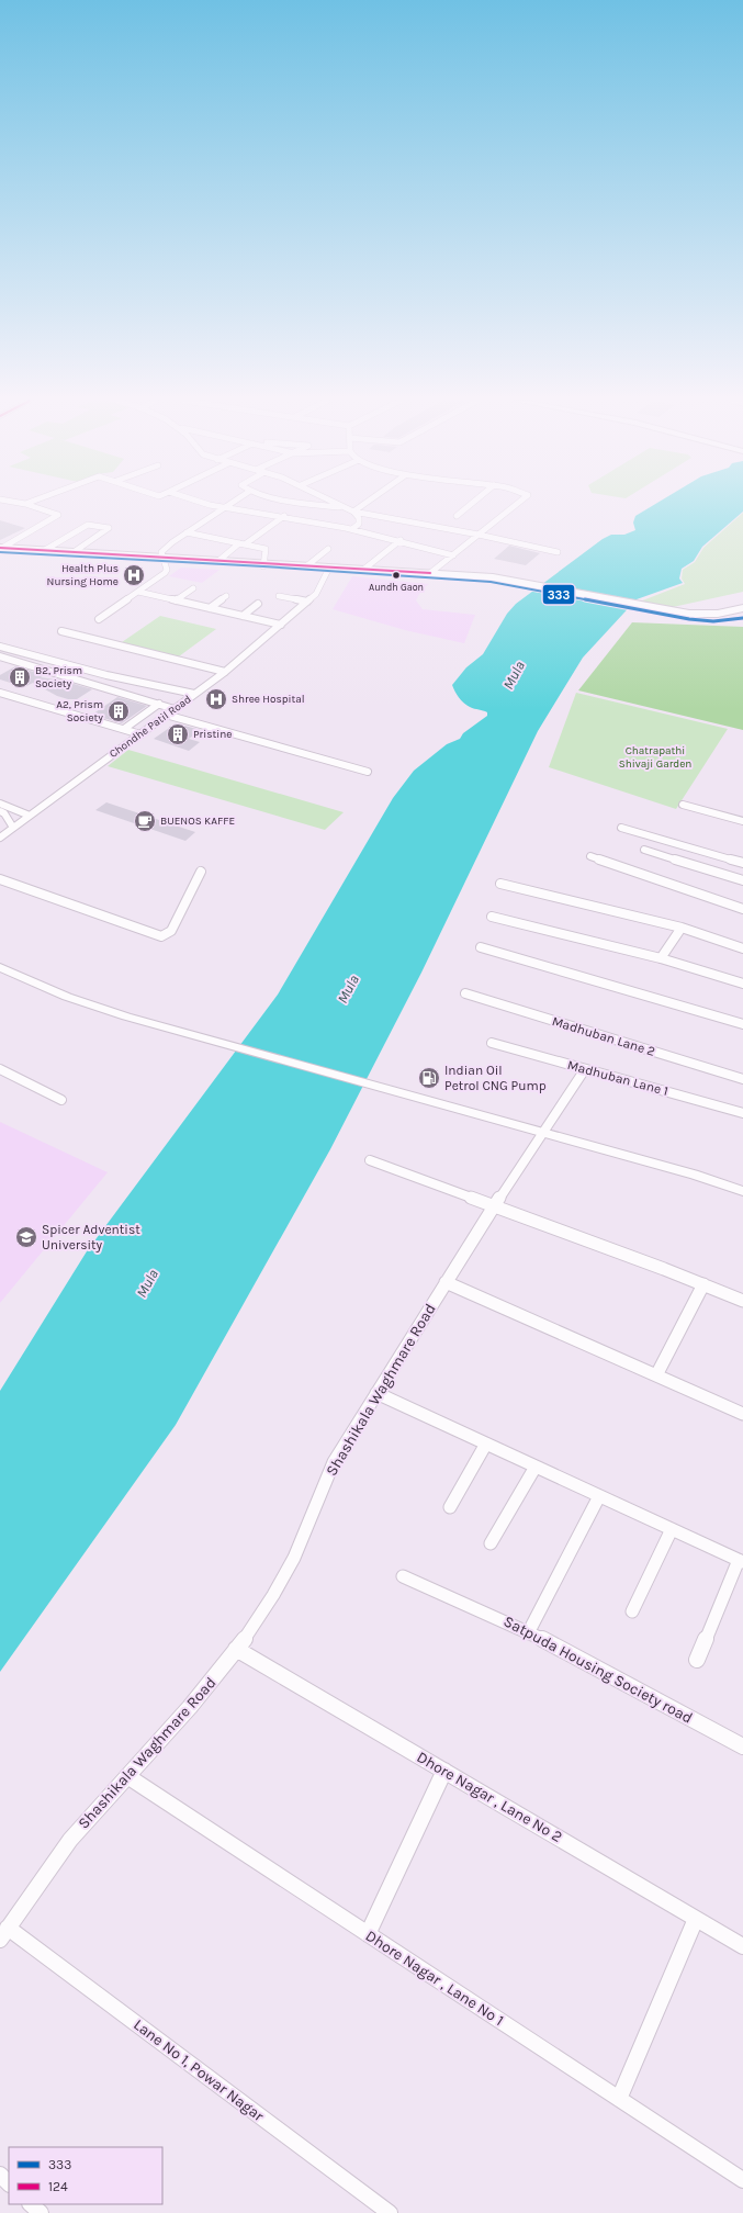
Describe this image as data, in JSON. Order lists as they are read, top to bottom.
{
  "streets": {
    "street": [
      "Chondhe Patil Road",
      "Madhuban Lane 2",
      "Madhuban Lane 1",
      "Shashikala Waghmare Road",
      "Satpuda Housing Society road",
      "Dhore Nagar , Lane No 2",
      "Dhore Nagar , Lane No 1",
      "Lane No 1, Powar Nagar"
    ]
  },
  "crossings": [
    ["Madhuban Lane 1", "Shashikala Waghmare Road"],
    ["Shashikala Waghmare Road", "Dhore Nagar , Lane No 2"],
    ["Shashikala Waghmare Road", "Dhore Nagar , Lane No 1"],
    ["Shashikala Waghmare Road", "Lane No 1, Powar Nagar"]
  ],
  "water": ["Mula"],
  "parks": ["Chatrapathi Shivaji Garden"],
  "places": {
    "hospital": ["Health Plus Nursing Home", "Shree Hospital"],
    "other": ["Aundh Gaon"],
    "building": ["B2, Prism Society", "A2, Prism Society", "Pristine"],
    "cafe": ["BUENOS KAFFE"],
    "fuel station": ["Indian Oil Petrol CNG Pump"],
    "school or university": ["Spicer Adventist University"]
  },
  "lines": ["transit line 124", "transit line 333"],
  "legend": ["333", "124"]
}
